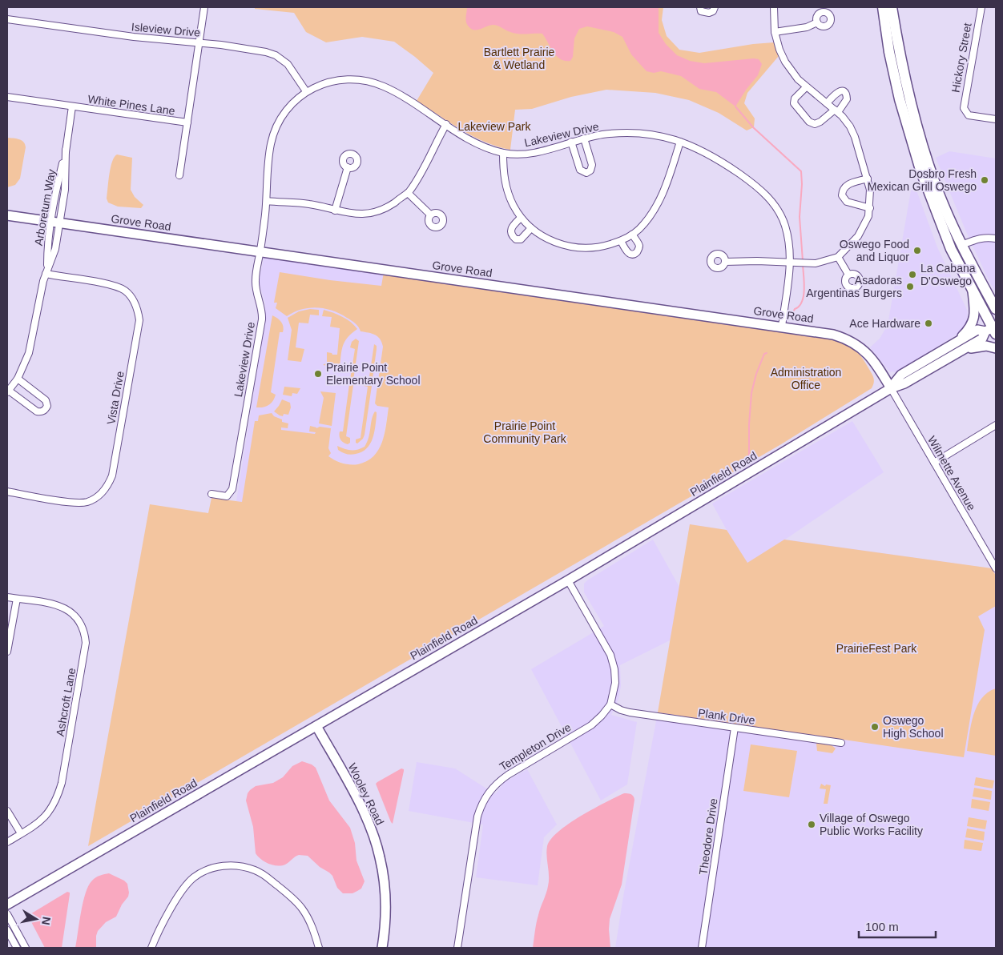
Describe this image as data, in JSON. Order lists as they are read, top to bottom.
{
  "streets": {
    "main road": ["Grove Road", "Plainfield Road", "Wooley Road"],
    "street": [
      "Isleview Drive",
      "Hickory Street",
      "White Pines Lane",
      "Lakeview Drive",
      "Arboretum Way",
      "Vista Drive",
      "Wilmette Avenue",
      "Ashcroft Lane",
      "Plank Drive",
      "Templeton Drive",
      "Theodore Drive"
    ]
  },
  "crossings": [
    ["Isleview Drive", "Lakeview Drive"],
    ["White Pines Lane", "Arboretum Way"],
    ["Lakeview Drive", "Grove Road"],
    ["Arboretum Way", "Grove Road"],
    ["Arboretum Way", "Vista Drive"],
    ["Grove Road", "Wilmette Avenue"],
    ["Grove Road", "Plainfield Road"],
    ["Wilmette Avenue", "Plainfield Road"],
    ["Plainfield Road", "Templeton Drive"],
    ["Plainfield Road", "Wooley Road"],
    ["Plank Drive", "Templeton Drive"],
    ["Plank Drive", "Theodore Drive"]
  ],
  "parks": [
    "Bartlett Prairie & Wetland",
    "Lakeview Park",
    "Administration Office",
    "Prairie Point Community Park",
    "PrairieFest Park"
  ],
  "places": [
    "Dosbro Fresh Mexican Grill Oswego",
    "Oswego Food and Liquor",
    "La Cabana D'Oswego",
    "Asadoras Argentinas Burgers",
    "Ace Hardware",
    "Prairie Point Elementary School",
    "Oswego High School",
    "Village of Oswego Public Works Facility"
  ],
  "scale_bar": "100 m",
  "north": "right"
}
